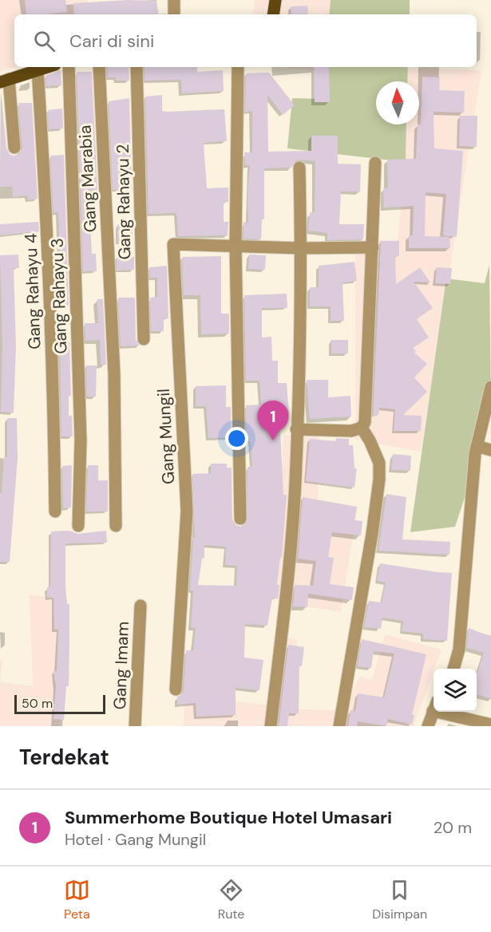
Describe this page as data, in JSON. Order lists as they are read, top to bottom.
{
  "streets": {
    "street": [
      "Gang Marabia",
      "Gang Rahayu 2",
      "Gang Rahayu 4",
      "Gang Rahayu 3",
      "Gang Mungil",
      "Gang Imam"
    ]
  },
  "scale_bar": "50 m",
  "north": "top",
  "page": {
    "search": "Cari di sini",
    "pins": "1",
    "scale": "50 m",
    "heading": "Terdekat",
    "list": [
      {
        "mark": "1",
        "name": "Summerhome Boutique Hotel Umasari",
        "note": "Hotel · Gang Mungil",
        "value": "20 m"
      }
    ],
    "nav": ["Peta", "Rute", "Disimpan"]
  }
}
